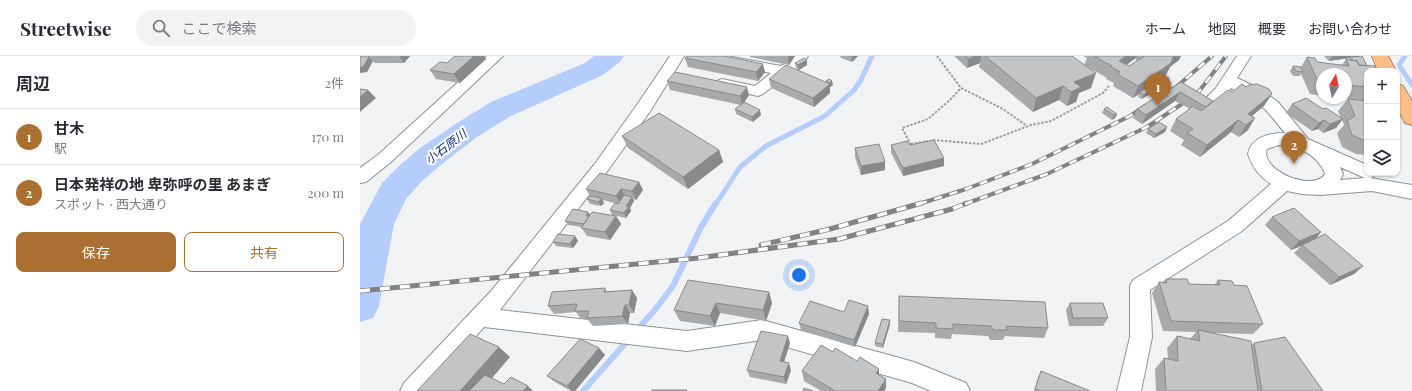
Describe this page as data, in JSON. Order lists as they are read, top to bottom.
{
  "water": ["小石原川"],
  "north": "top",
  "page": {
    "header": "Streetwise",
    "search": "ここで検索",
    "nav": [
      "ホーム",
      "地図",
      "概要",
      "お問い合わせ"
    ],
    "heading": ["周辺", "2件"],
    "map_buttons": ["+", "−"],
    "pins": ["1", "2"],
    "list": [
      {
        "mark": "1",
        "name": "甘木",
        "note": "駅",
        "value": "170 m"
      },
      {
        "mark": "2",
        "name": "日本発祥の地 卑弥呼の里 あまぎ",
        "note": "スポット · 西大通り",
        "value": "200 m"
      }
    ],
    "buttons": ["保存", "共有"]
  }
}
